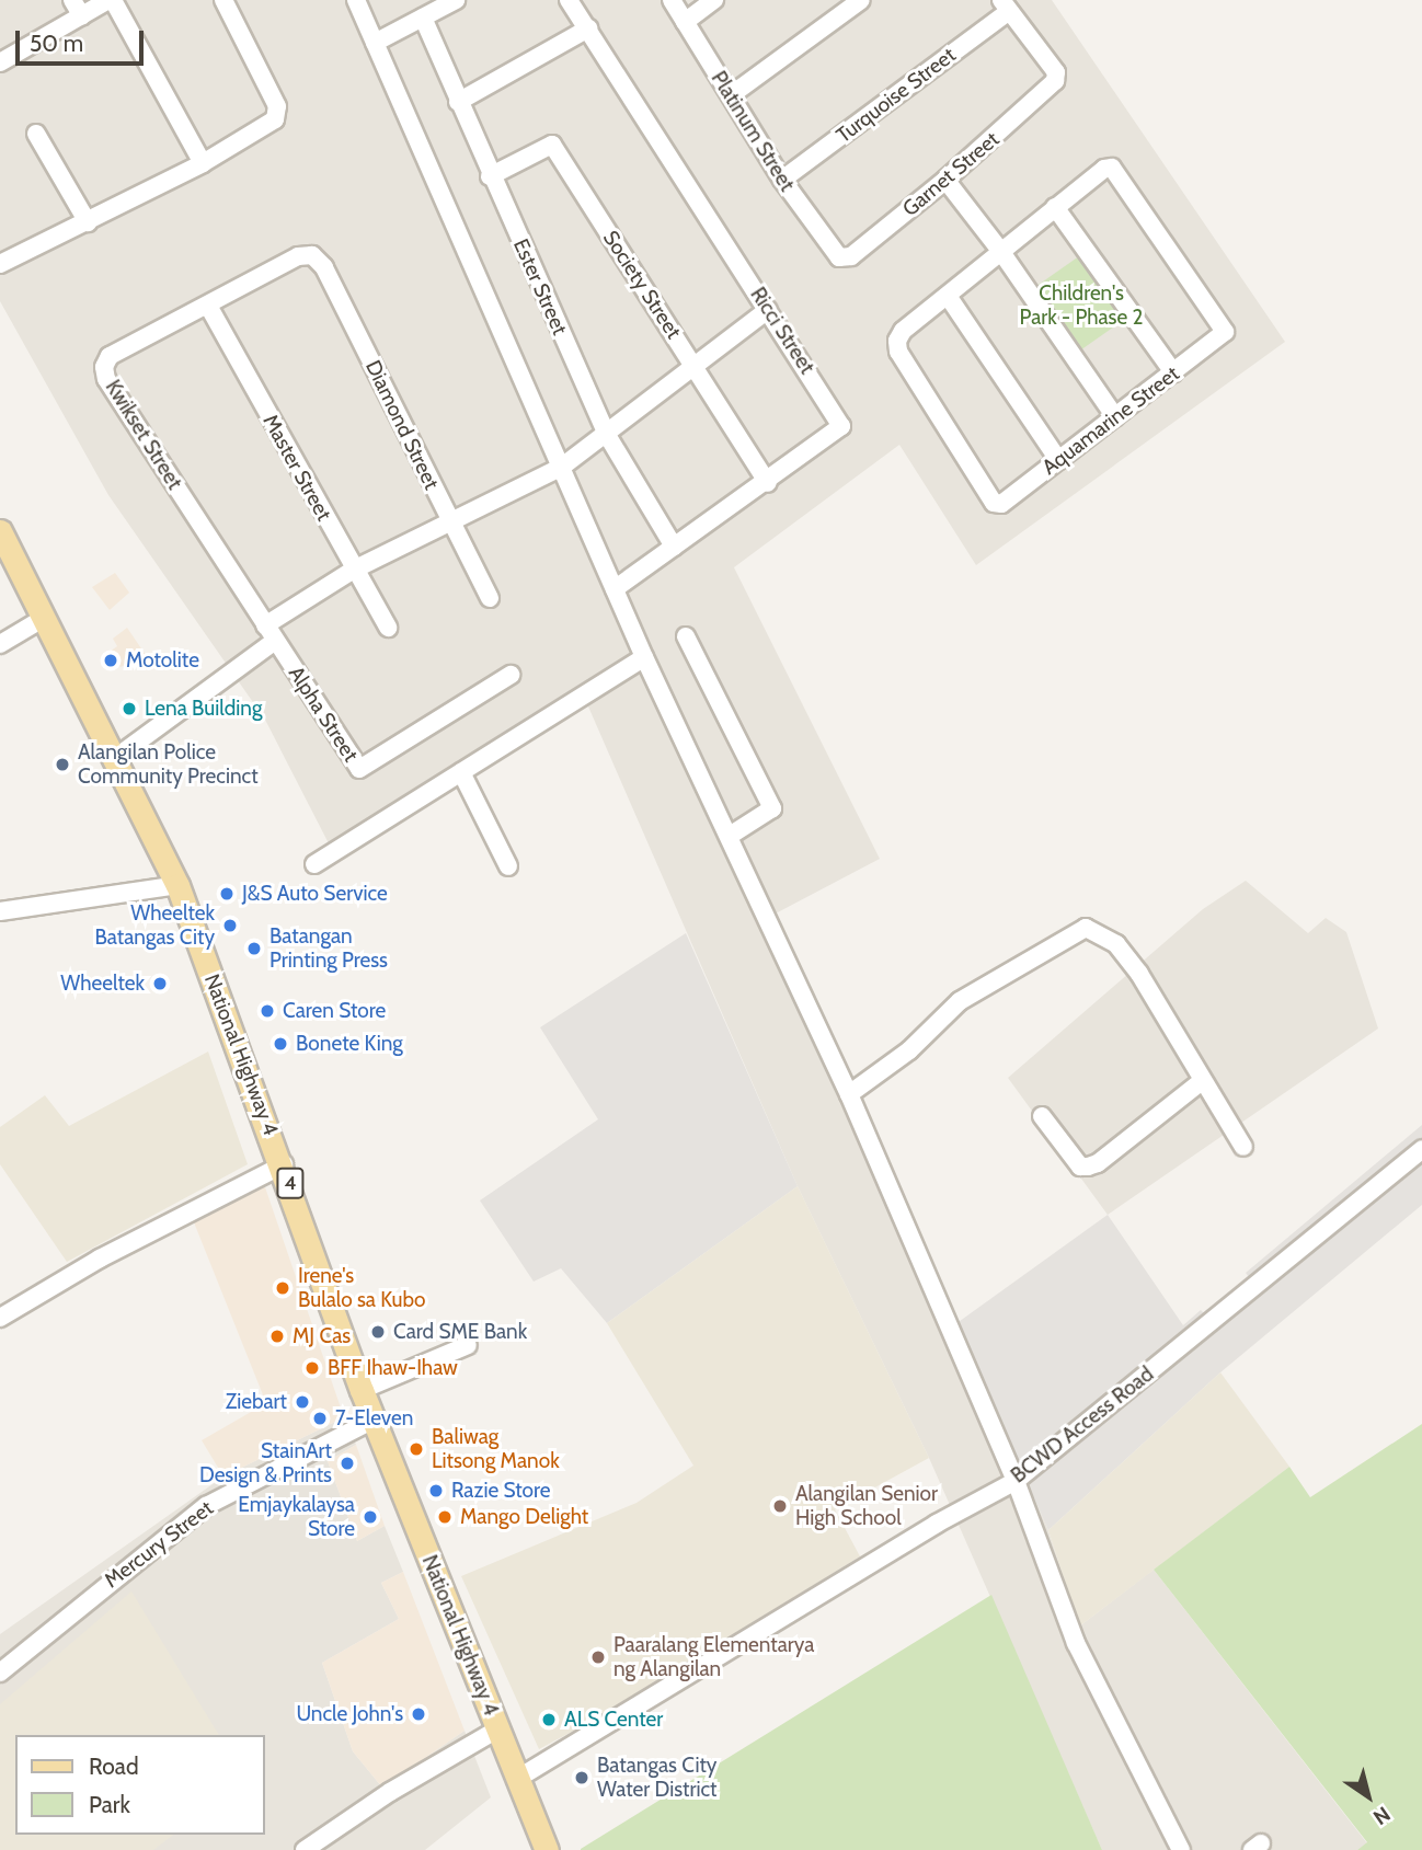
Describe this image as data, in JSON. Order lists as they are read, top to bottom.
{
  "streets": {
    "main road": ["National Highway 4", "4"],
    "street": [
      "Turquoise Street",
      "Platinum Street",
      "Garnet Street",
      "Society Street",
      "Ester Street",
      "Ricci Street",
      "Aquamarine Street",
      "Diamond Street",
      "Kwikset Street",
      "Master Street",
      "Alpha Street",
      "BCWD Access Road",
      "Mercury Street"
    ]
  },
  "crossings": [
    ["Turquoise Street", "Platinum Street"],
    ["Turquoise Street", "Garnet Street"],
    ["Platinum Street", "Garnet Street"],
    ["Society Street", "Ester Street"],
    ["Society Street", "Ricci Street"],
    ["Ester Street", "Ricci Street"],
    ["Diamond Street", "Kwikset Street"],
    ["Kwikset Street", "Master Street"],
    ["Kwikset Street", "Alpha Street"],
    ["National Highway 4", "BCWD Access Road"],
    ["National Highway 4", "Mercury Street"]
  ],
  "parks": ["Children's Park - Phase 2"],
  "places": [
    "Motolite",
    "Lena Building",
    "Alangilan Police Community Precinct",
    "J&S Auto Service",
    "Wheeltek Batangas City",
    "Batangan Printing Press",
    "Wheeltek",
    "Caren Store",
    "Bonete King",
    "Irene's Bulalo sa Kubo",
    "Card SME Bank",
    "MJ Cas",
    "BFF Ihaw-Ihaw",
    "Ziebart",
    "7-Eleven",
    "Baliwag Litsong Manok",
    "StainArt Design & Prints",
    "Razie Store",
    "Alangilan Senior High School",
    "Emjaykalaysa Store",
    "Mango Delight",
    "Paaralang Elementarya ng Alangilan",
    "Uncle John's",
    "ALS Center",
    "Batangas City Water District"
  ],
  "legend": ["Road", "Park"],
  "scale_bar": "50 m",
  "north": "bottom right"
}
